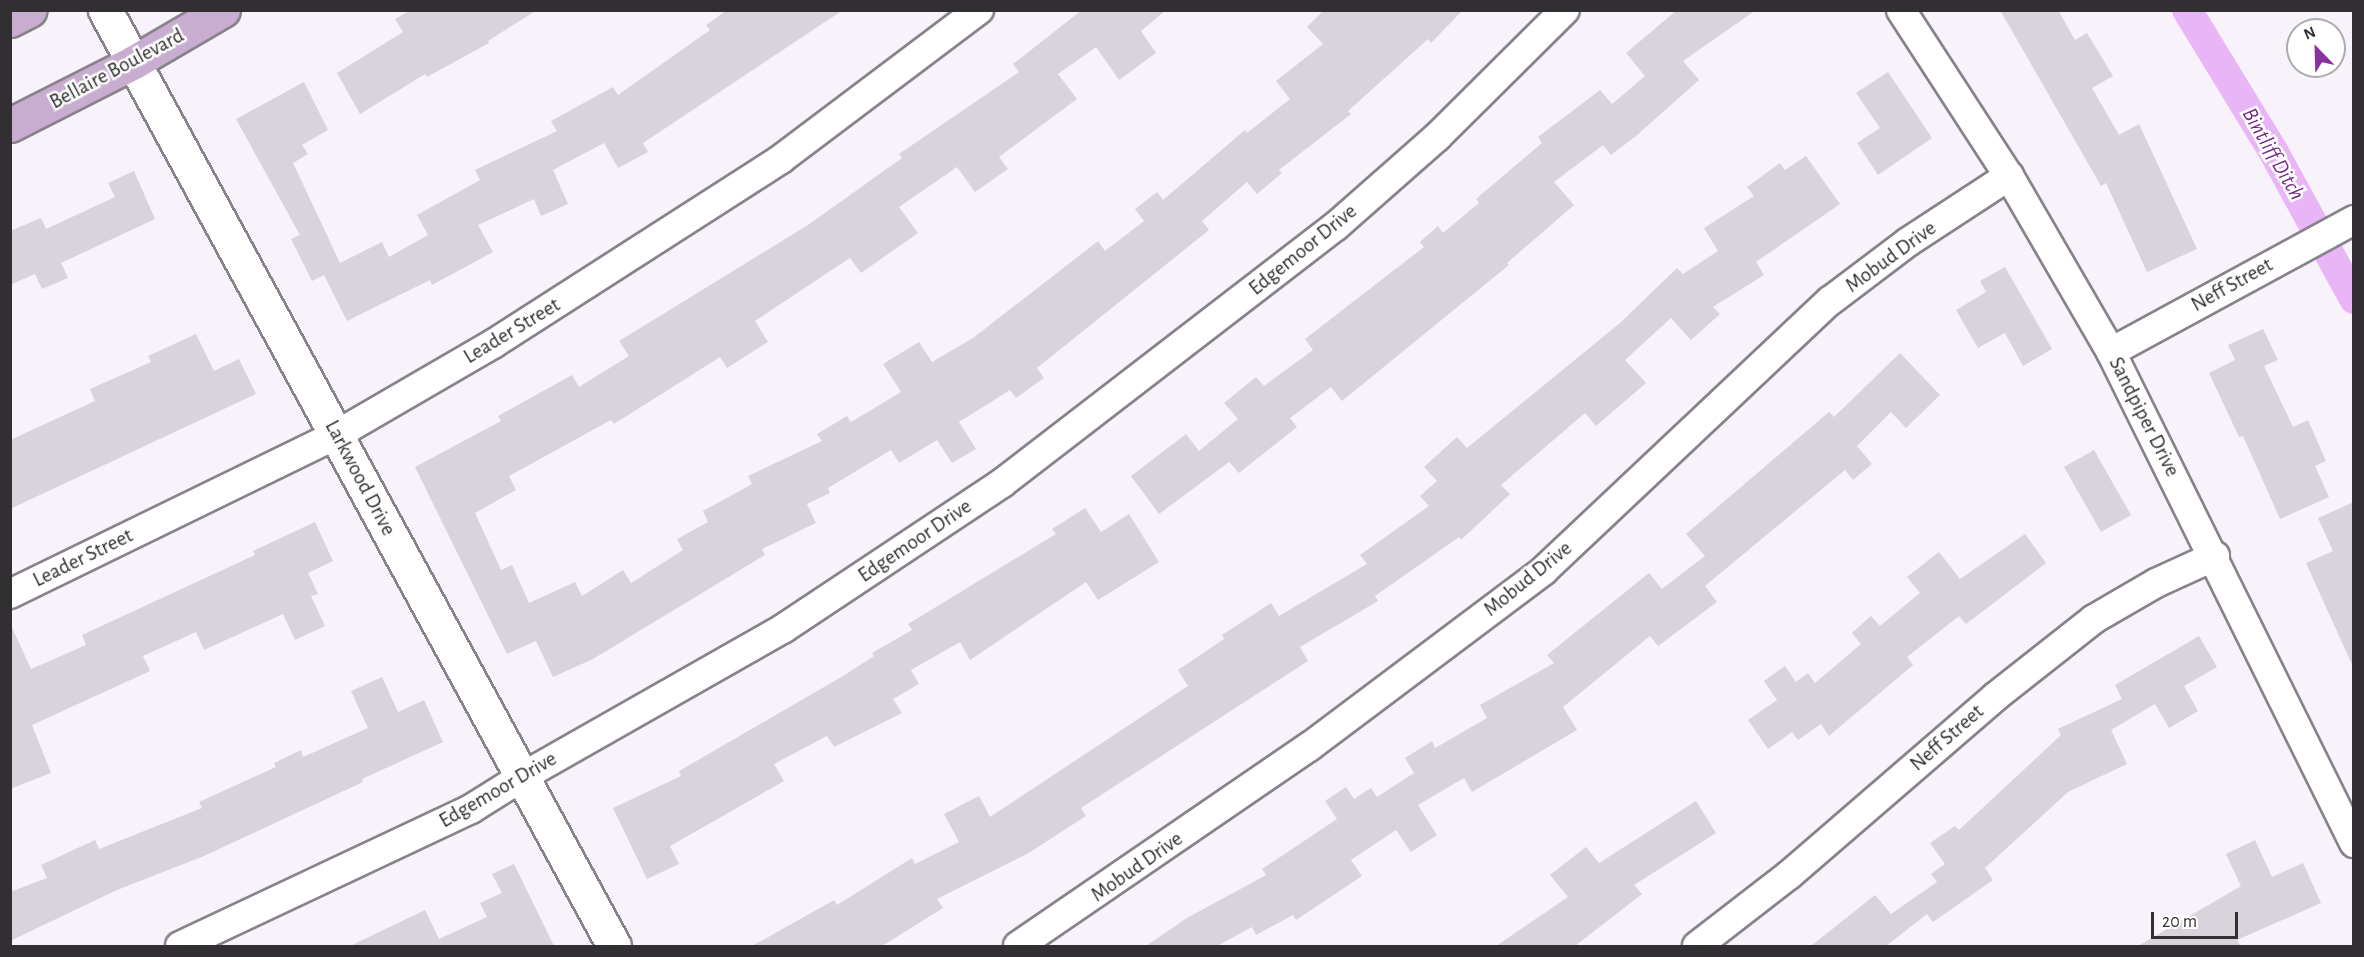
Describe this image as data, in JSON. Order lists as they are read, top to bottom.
{
  "streets": {
    "main road": ["Bellaire Boulevard"],
    "street": [
      "Edgemoor Drive",
      "Mobud Drive",
      "Neff Street",
      "Leader Street",
      "Sandpiper Drive",
      "Larkwood Drive"
    ]
  },
  "crossings": [
    ["Bellaire Boulevard", "Larkwood Drive"],
    ["Edgemoor Drive", "Larkwood Drive"],
    ["Mobud Drive", "Sandpiper Drive"],
    ["Neff Street", "Sandpiper Drive"],
    ["Leader Street", "Larkwood Drive"]
  ],
  "water": ["Bintliff Ditch"],
  "scale_bar": "20 m",
  "north": "top left"
}
